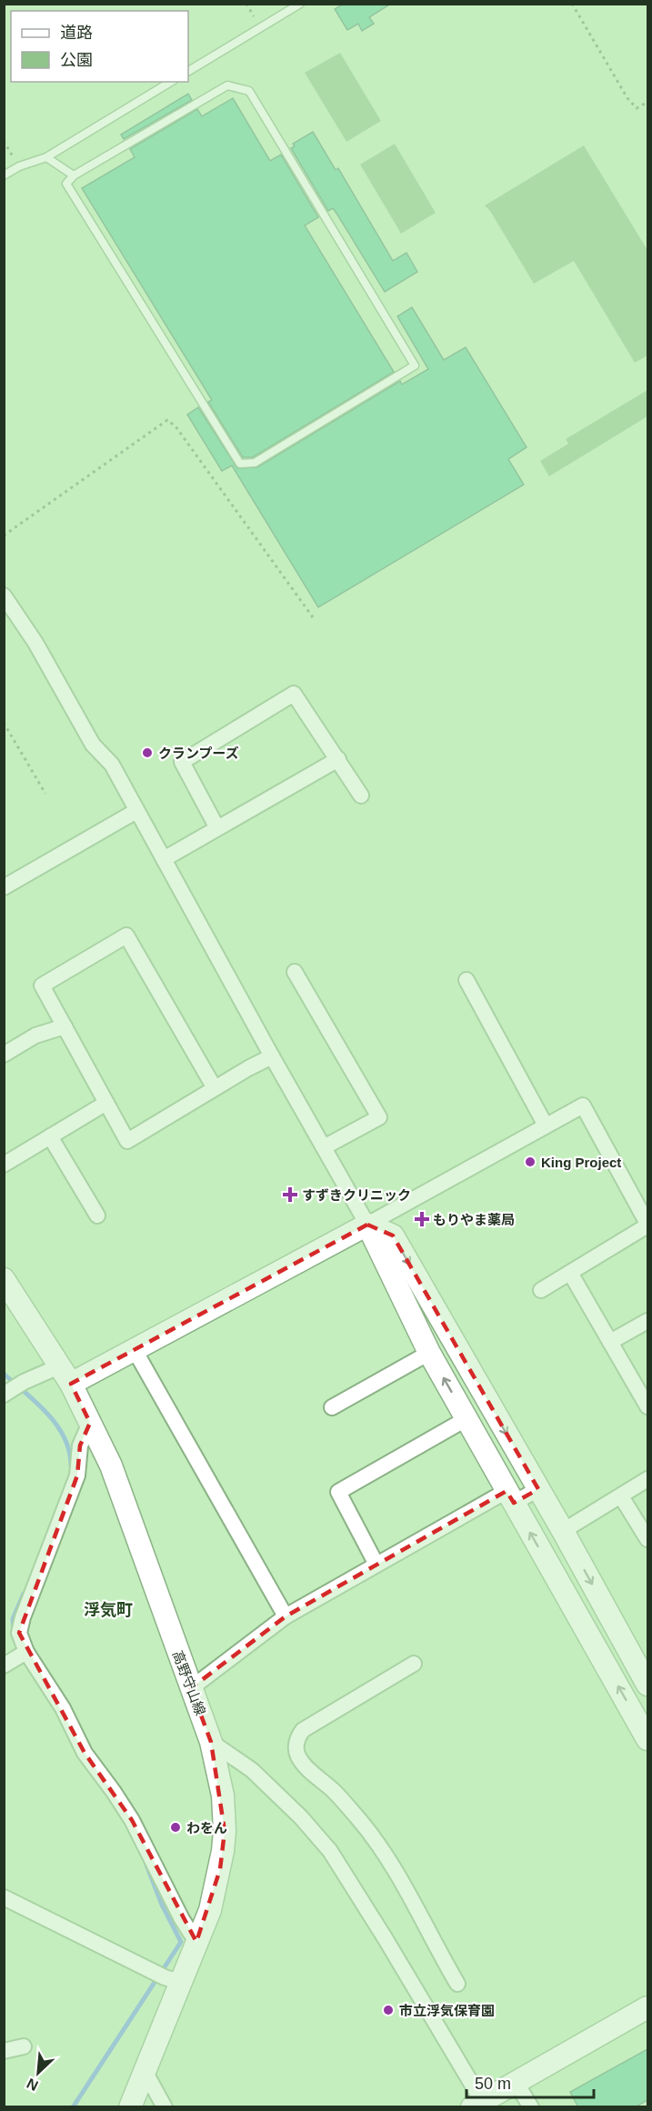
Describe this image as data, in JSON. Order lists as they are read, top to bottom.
{
  "streets": {
    "street": ["高野守山線"]
  },
  "districts": ["浮気町"],
  "places": {
    "other": [
      "クランプーズ",
      "King Project",
      "わをん",
      "市立浮気保育園"
    ],
    "health": ["すずきクリニック", "もりやま薬局"]
  },
  "legend": ["道路", "公園"],
  "scale_bar": "50 m",
  "north": "bottom left"
}
